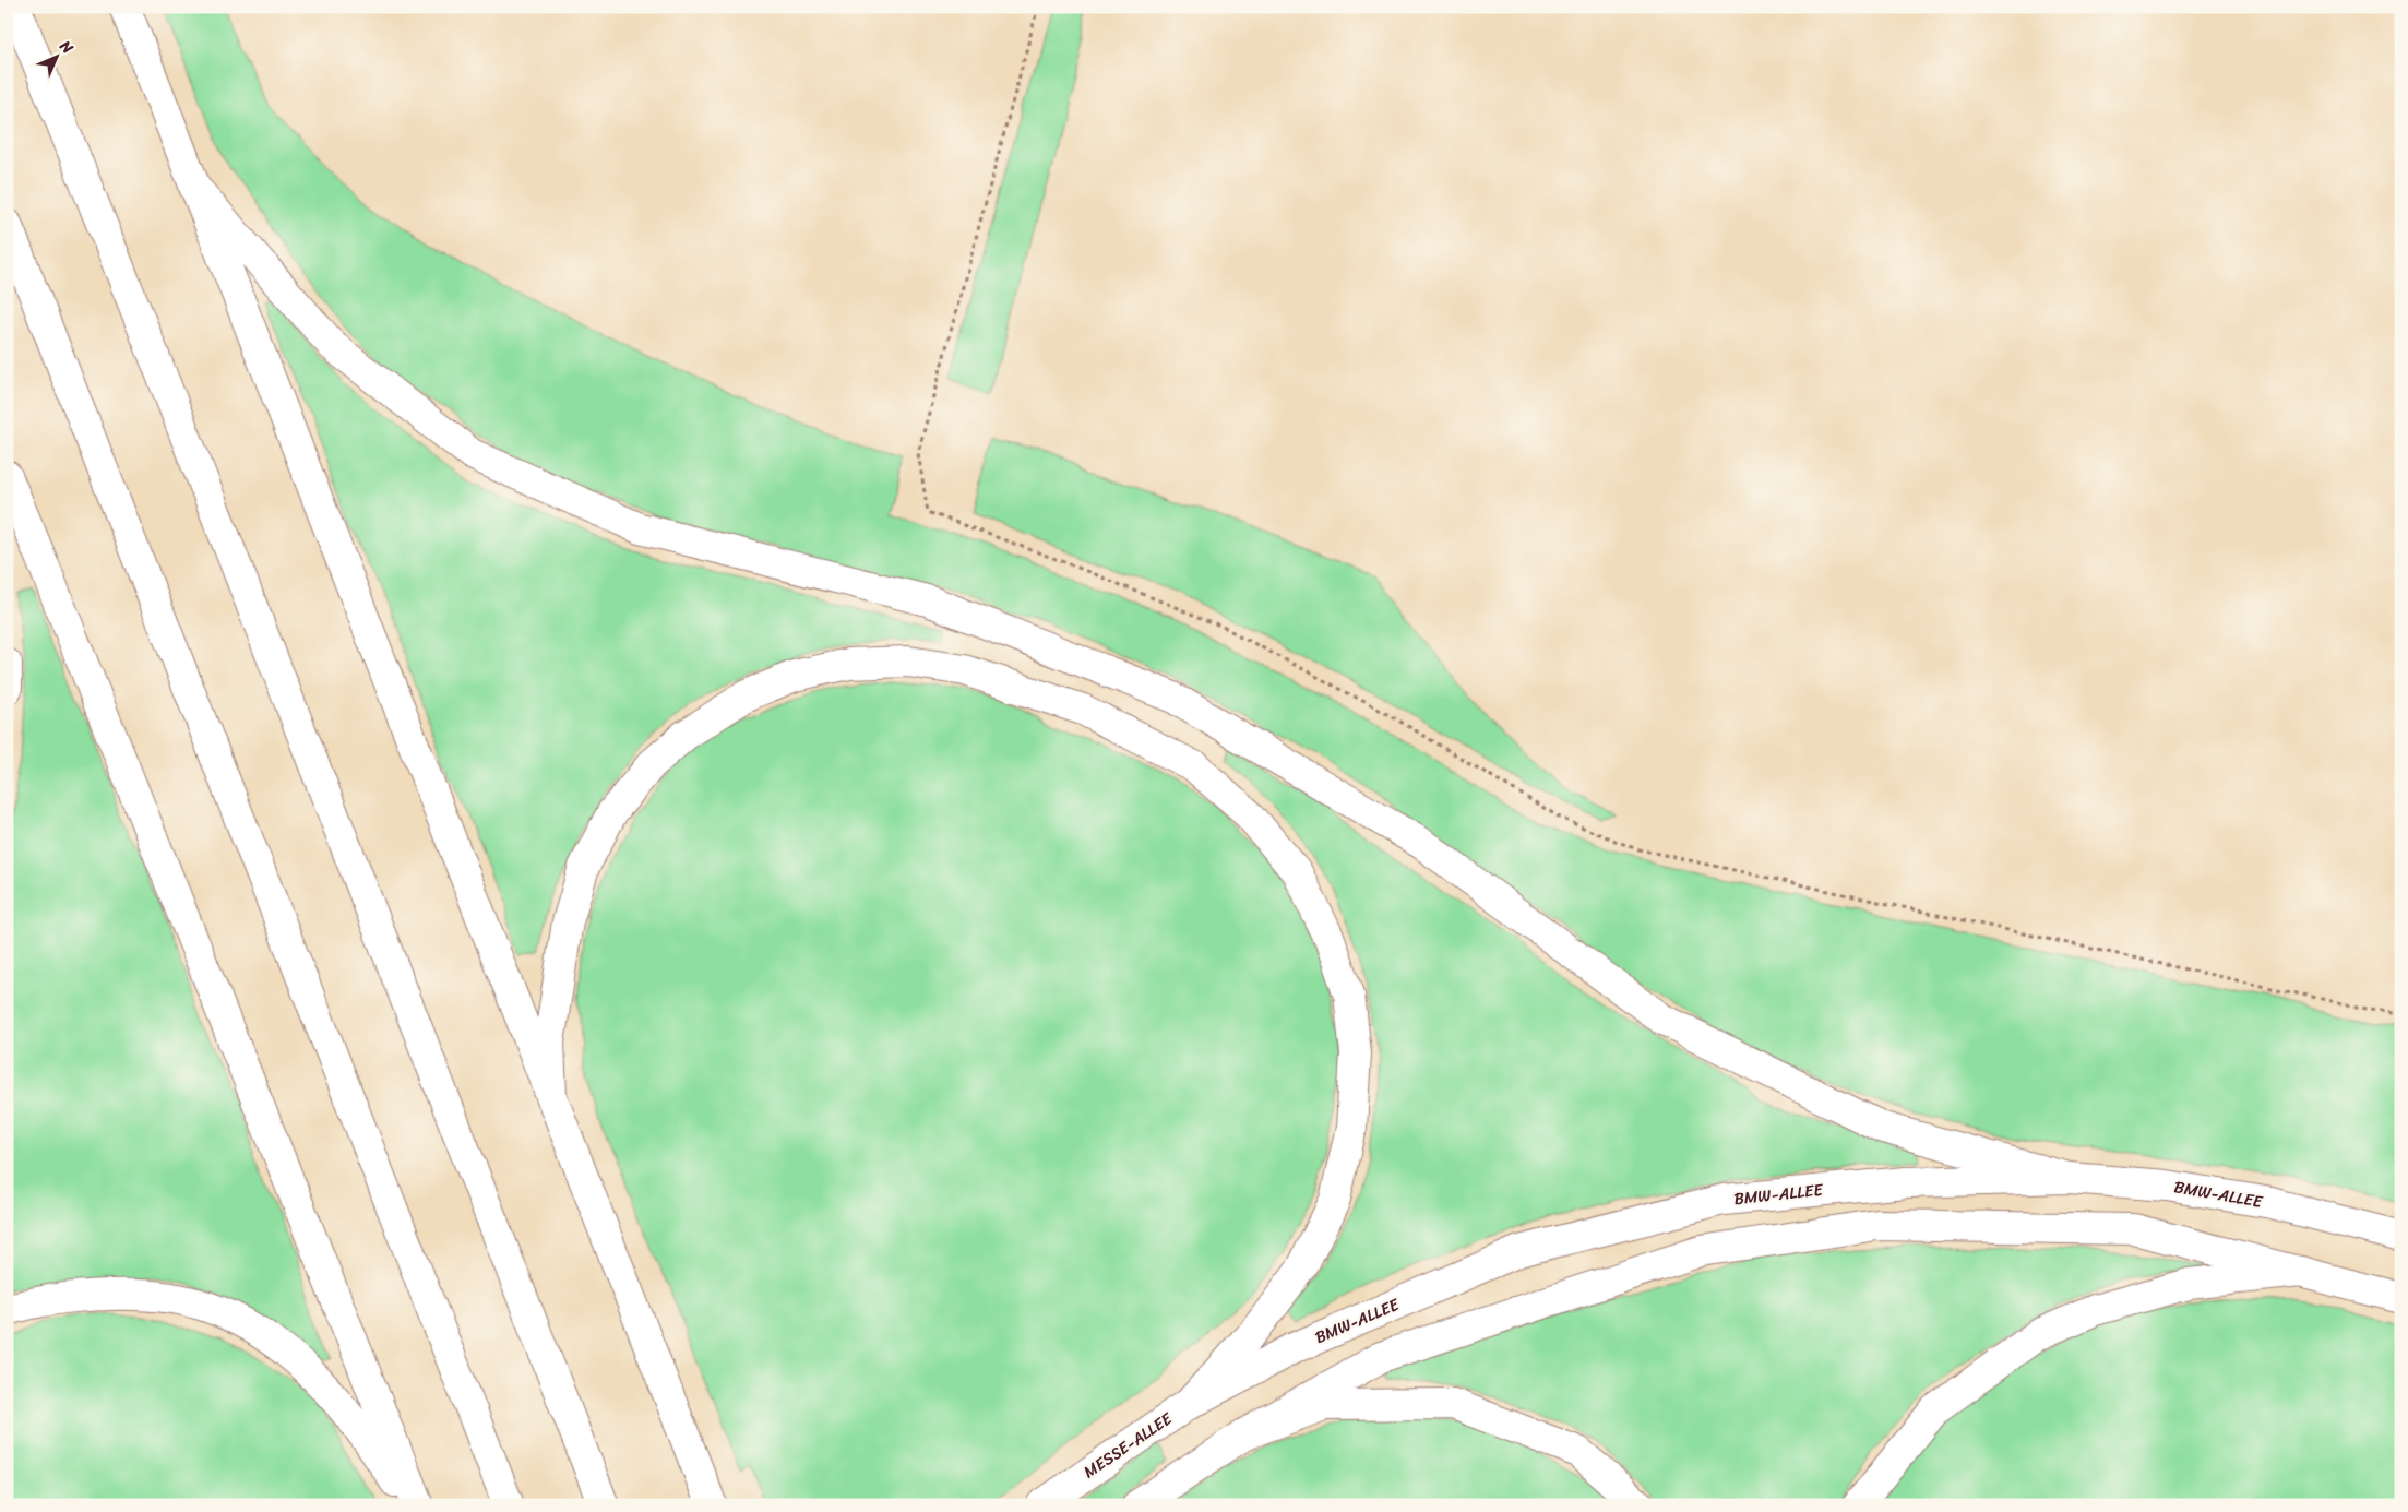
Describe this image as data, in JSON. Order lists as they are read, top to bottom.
{
  "streets": {
    "main road": ["BMW-ALLEE", "MESSE-ALLEE"]
  },
  "crossings": [
    ["BMW-ALLEE", "MESSE-ALLEE"]
  ],
  "north": "top right"
}
